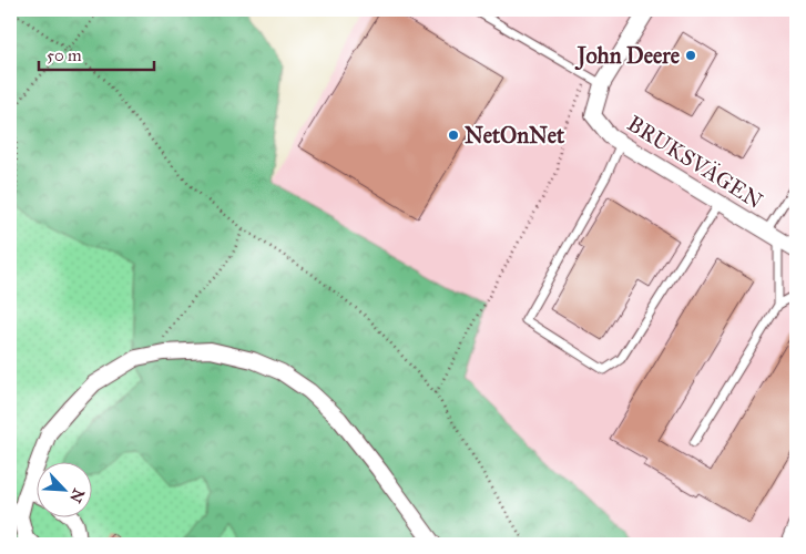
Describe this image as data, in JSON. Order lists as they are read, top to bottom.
{
  "streets": {
    "street": ["BRUKSVÄGEN"]
  },
  "places": ["John Deere", "NetOnNet"],
  "scale_bar": "50 m",
  "north": "bottom right"
}
